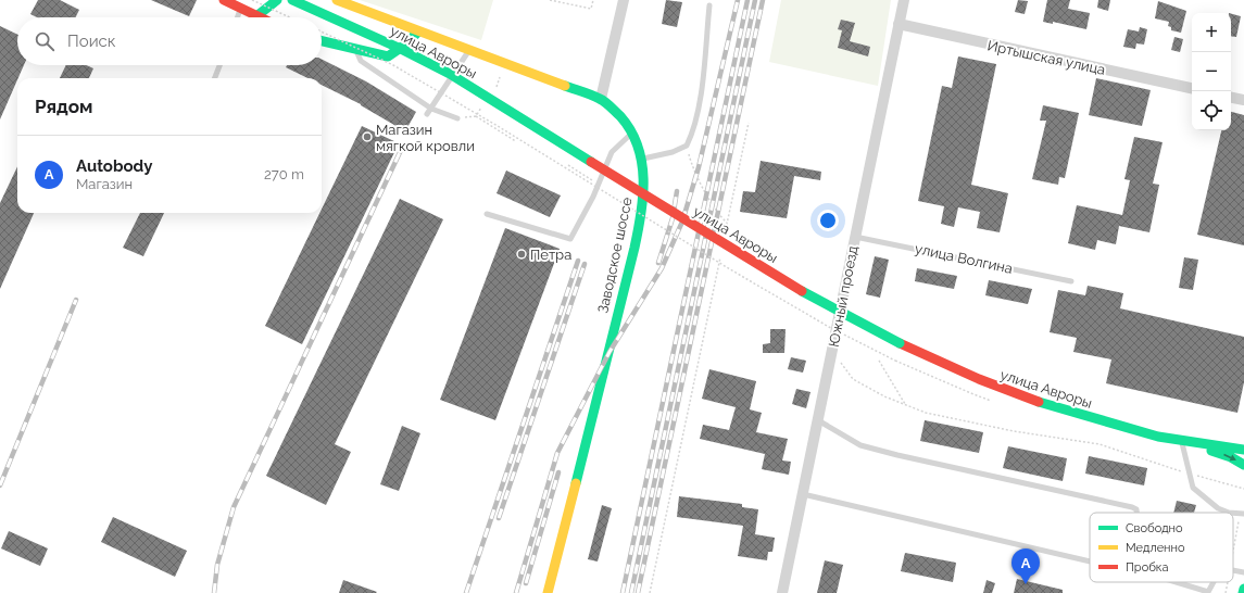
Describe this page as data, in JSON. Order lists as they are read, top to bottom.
{
  "streets": {
    "main road": ["улица Авроры", "Заводское шоссе"],
    "street": ["Иртышская улица", "Южный проезд"],
    "lane": ["улица Волгина"]
  },
  "crossings": [
    ["Иртышская улица", "Южный проезд"],
    ["улица Волгина", "Южный проезд"]
  ],
  "places": ["Магазин мягкой кровли", "Петра"],
  "legend": ["Свободно", "Медленно", "Пробка"],
  "page": {
    "map_buttons": ["+", "−"],
    "search": "Поиск",
    "heading": "Рядом",
    "list": [
      {
        "mark": "A",
        "name": "Autobody",
        "note": "Магазин",
        "value": "270 m"
      }
    ],
    "pins": "A"
  }
}
